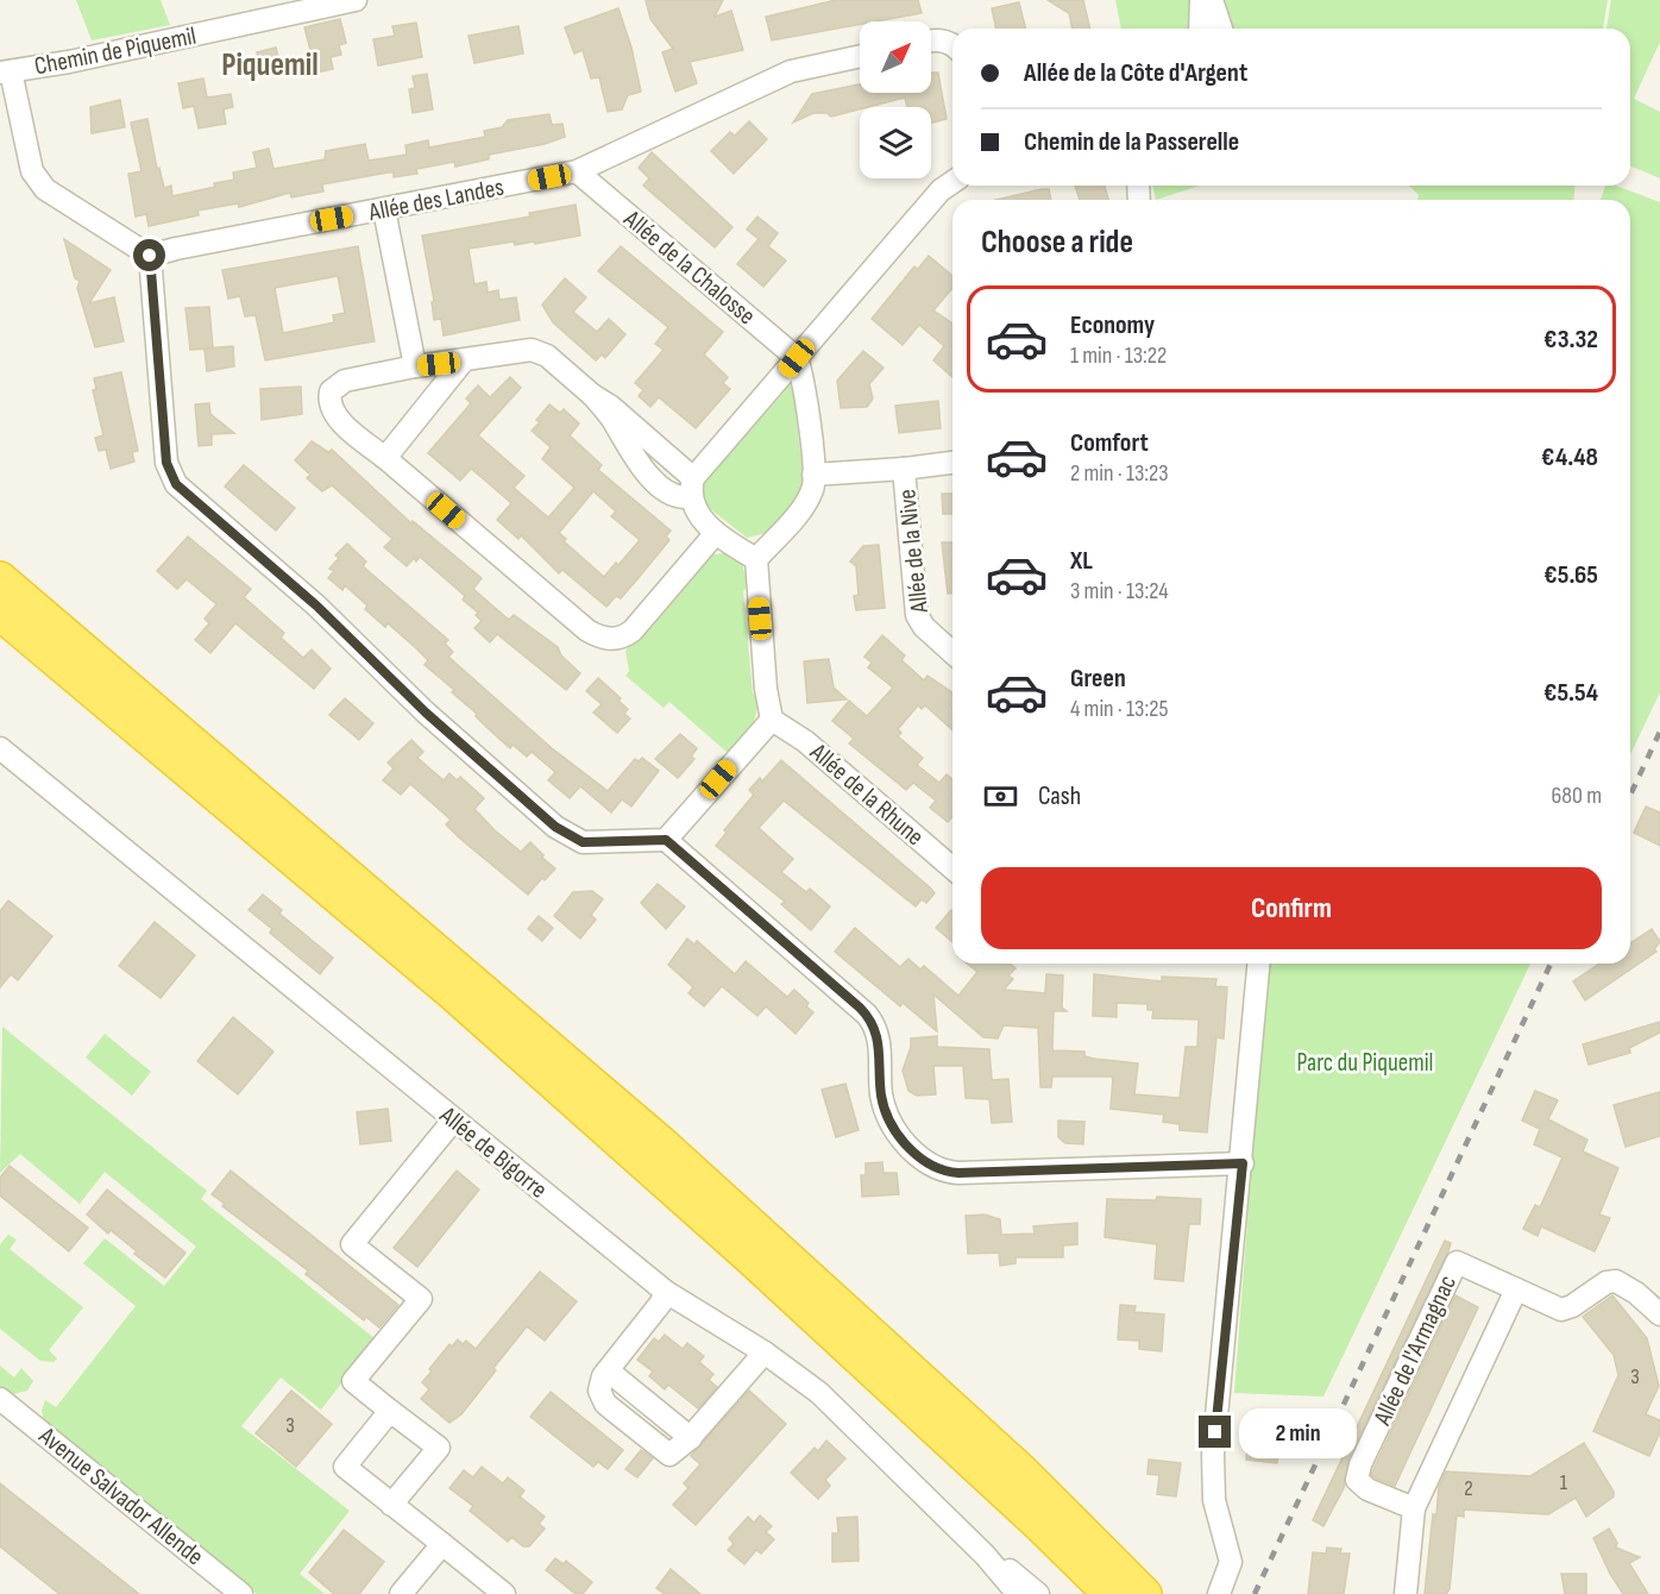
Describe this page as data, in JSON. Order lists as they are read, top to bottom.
{
  "streets": {
    "street": [
      "Chemin de Piquemil",
      "Allée des Landes",
      "Allée de la Chalosse",
      "Allée de la Nive",
      "Allée de la Rhune",
      "Allée de Bigorre",
      "Allée de l'Armagnac",
      "Avenue Salvador Allende"
    ]
  },
  "crossings": [
    ["Allée des Landes", "Allée de la Chalosse"]
  ],
  "districts": ["Piquemil"],
  "parks": ["Parc du Piquemil"],
  "house_numbers": [
    "3",
    "3",
    "1",
    "2"
  ],
  "north": "top right",
  "page": {
    "banner": ["Allée de la Côte d'Argent", "Chemin de la Passerelle"],
    "heading": "Choose a ride",
    "list": [
      {
        "name": "Economy",
        "note": "1 min · 13:22",
        "value": "€3.32"
      },
      {
        "name": "Comfort",
        "note": "2 min · 13:23",
        "value": "€4.48"
      },
      {
        "name": "XL",
        "note": "3 min · 13:24",
        "value": "€5.65"
      },
      {
        "name": "Green",
        "note": "4 min · 13:25",
        "value": "€5.54"
      }
    ],
    "pay": ["Cash", "680 m"],
    "buttons": "Confirm",
    "bubble": "2 min"
  }
}
